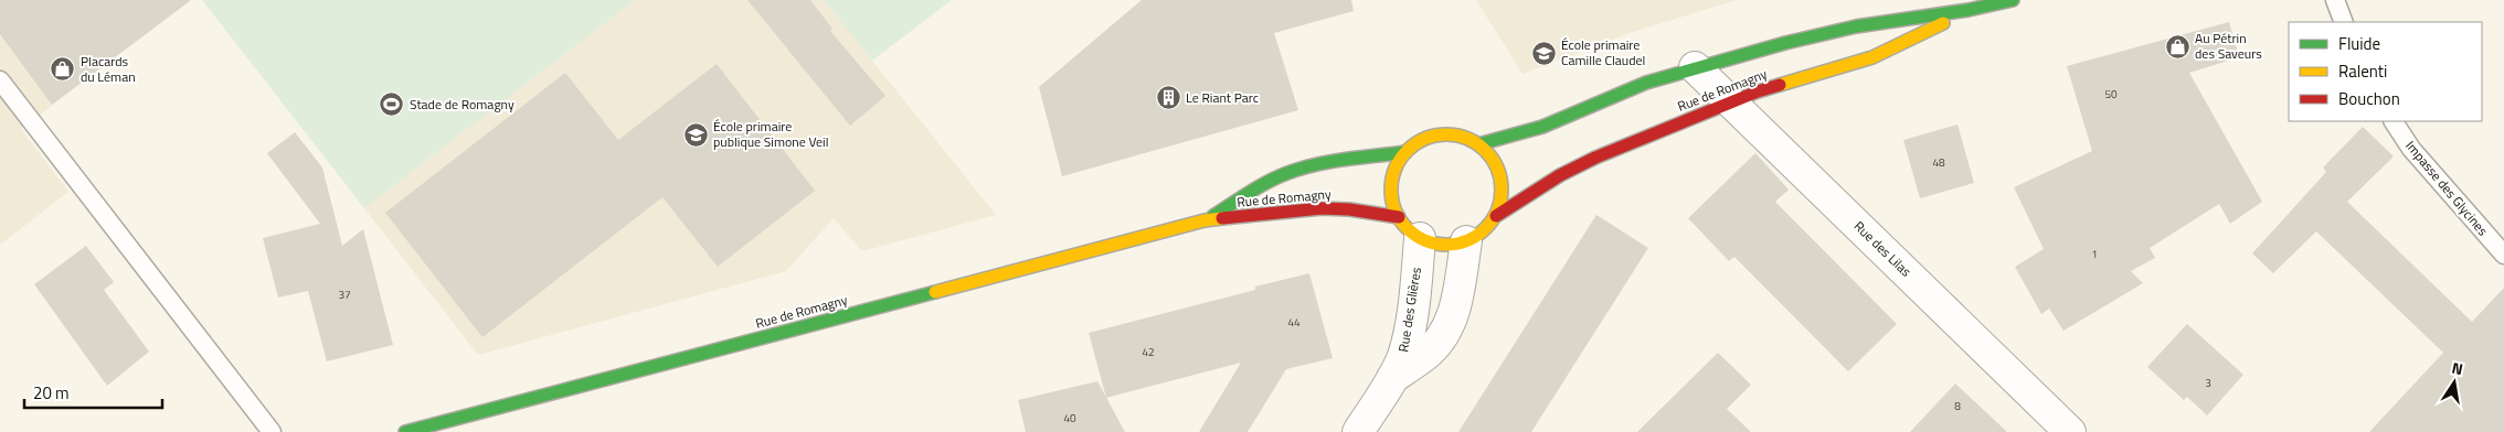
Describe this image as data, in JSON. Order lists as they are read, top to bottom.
{
  "streets": {
    "street": ["Rue de Romagny", "Rue des Lilas", "Rue des Glières"],
    "lane": ["Impasse des Glycines"]
  },
  "crossings": [
    ["Rue de Romagny", "Rue des Lilas"],
    ["Rue de Romagny", "Rue des Glières"]
  ],
  "places": {
    "shop": ["Au Pétrin des Saveurs", "Placards du Léman"],
    "school or university": ["École primaire Camille Claudel", "École primaire publique Simone Veil"],
    "building": ["Le Riant Parc"],
    "sports": ["Stade de Romagny"]
  },
  "house_numbers": [
    "50",
    "48",
    "1",
    "37",
    "44",
    "42",
    "3",
    "8",
    "40"
  ],
  "legend": ["Fluide", "Ralenti", "Bouchon"],
  "scale_bar": "20 m",
  "north": "top"
}
